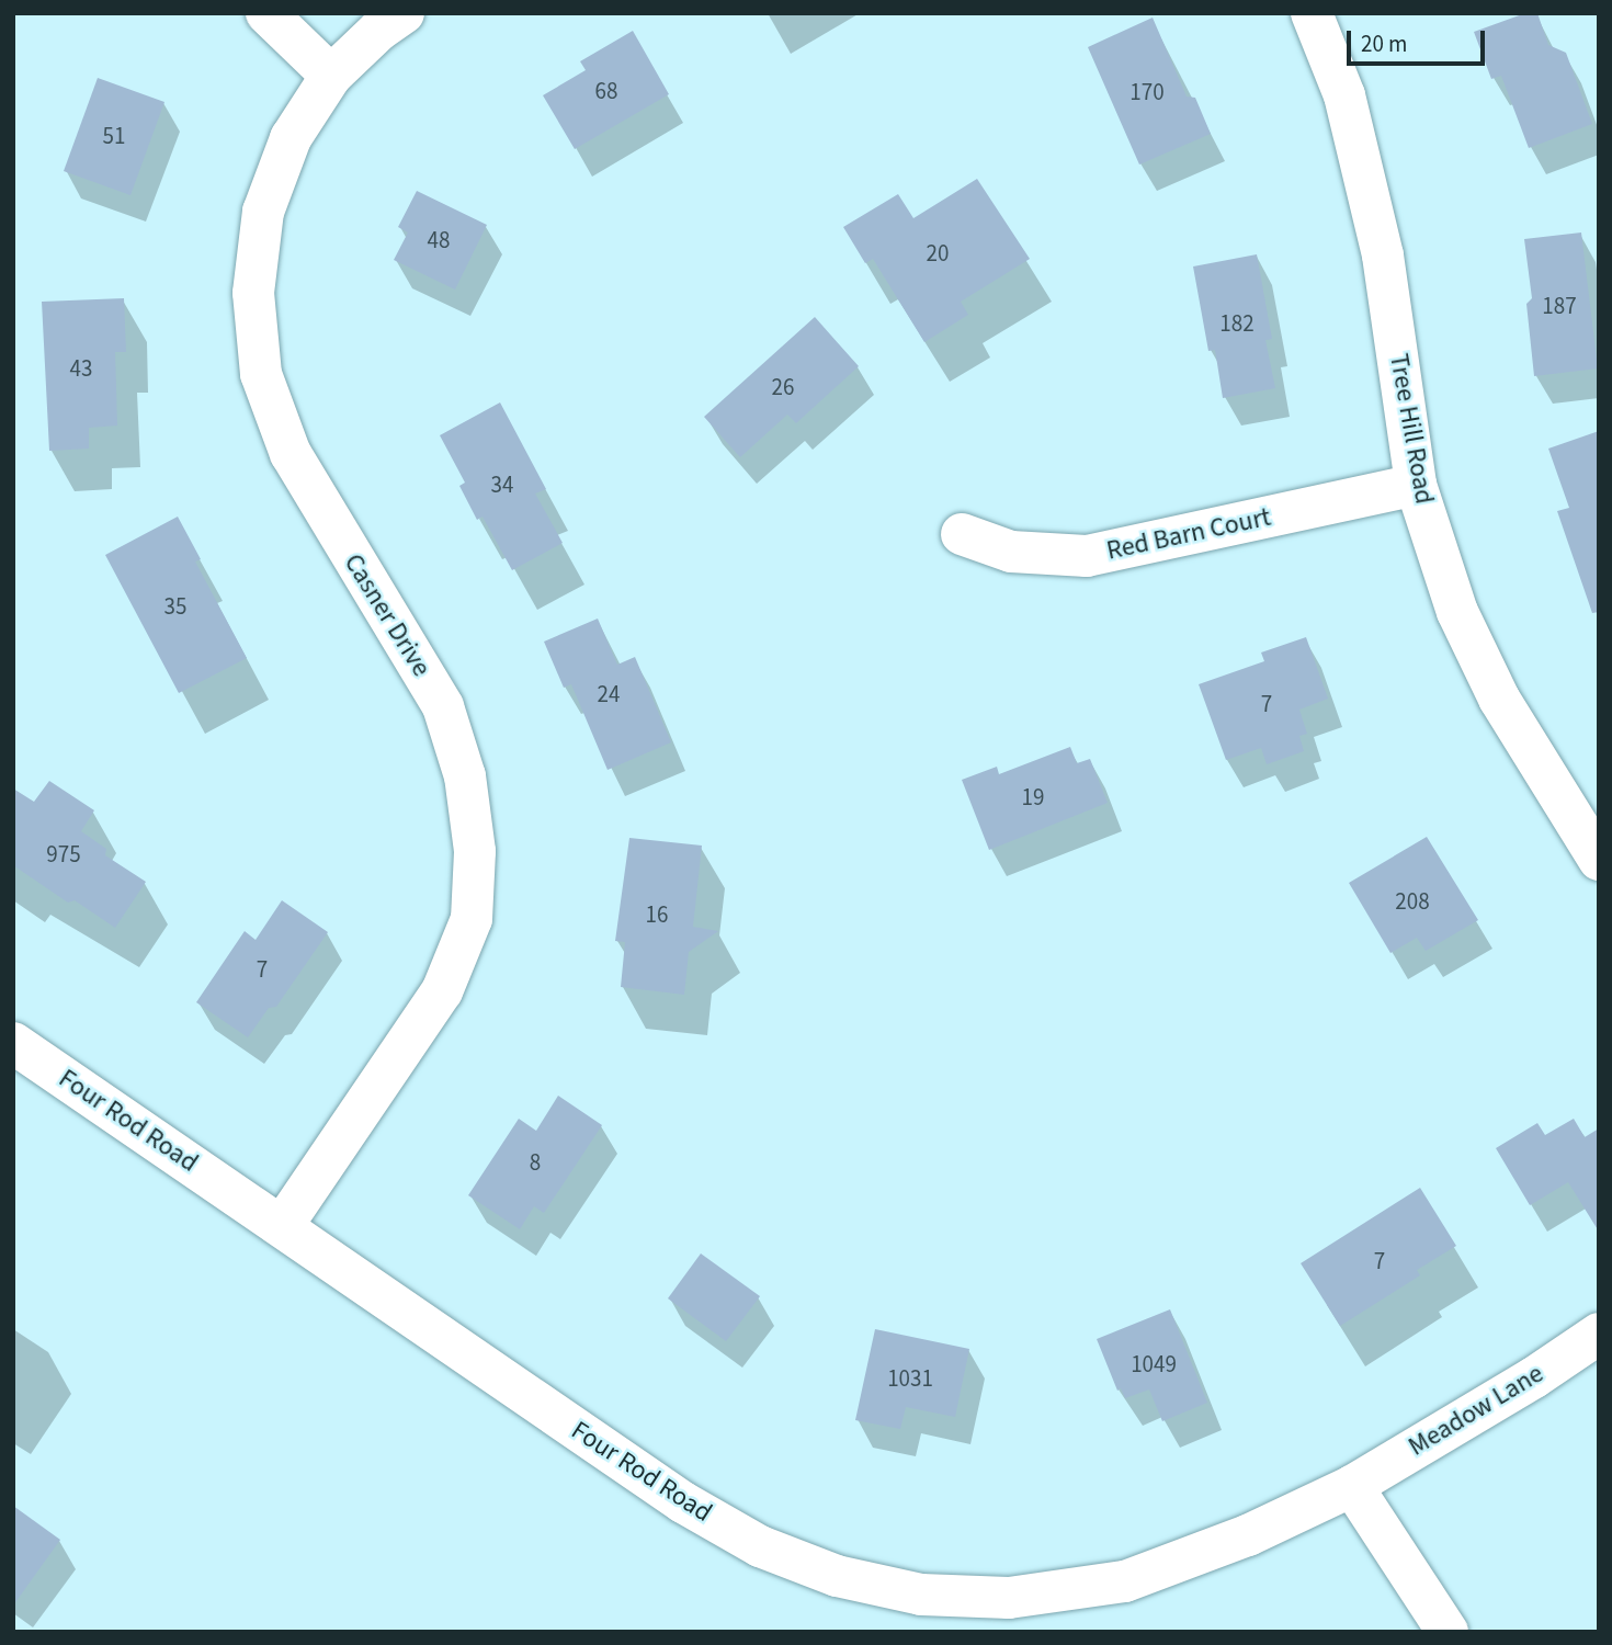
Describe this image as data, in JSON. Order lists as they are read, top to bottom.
{
  "streets": {
    "street": [
      "Tree Hill Road",
      "Red Barn Court",
      "Casner Drive",
      "Four Rod Road",
      "Meadow Lane"
    ]
  },
  "crossings": [
    ["Tree Hill Road", "Red Barn Court"],
    ["Casner Drive", "Four Rod Road"],
    ["Four Rod Road", "Meadow Lane"]
  ],
  "house_numbers": [
    "68",
    "170",
    "51",
    "48",
    "20",
    "187",
    "182",
    "43",
    "26",
    "34",
    "35",
    "24",
    "7",
    "19",
    "975",
    "208",
    "16",
    "7",
    "8",
    "7",
    "1049",
    "1031"
  ],
  "scale_bar": "20 m"
}
